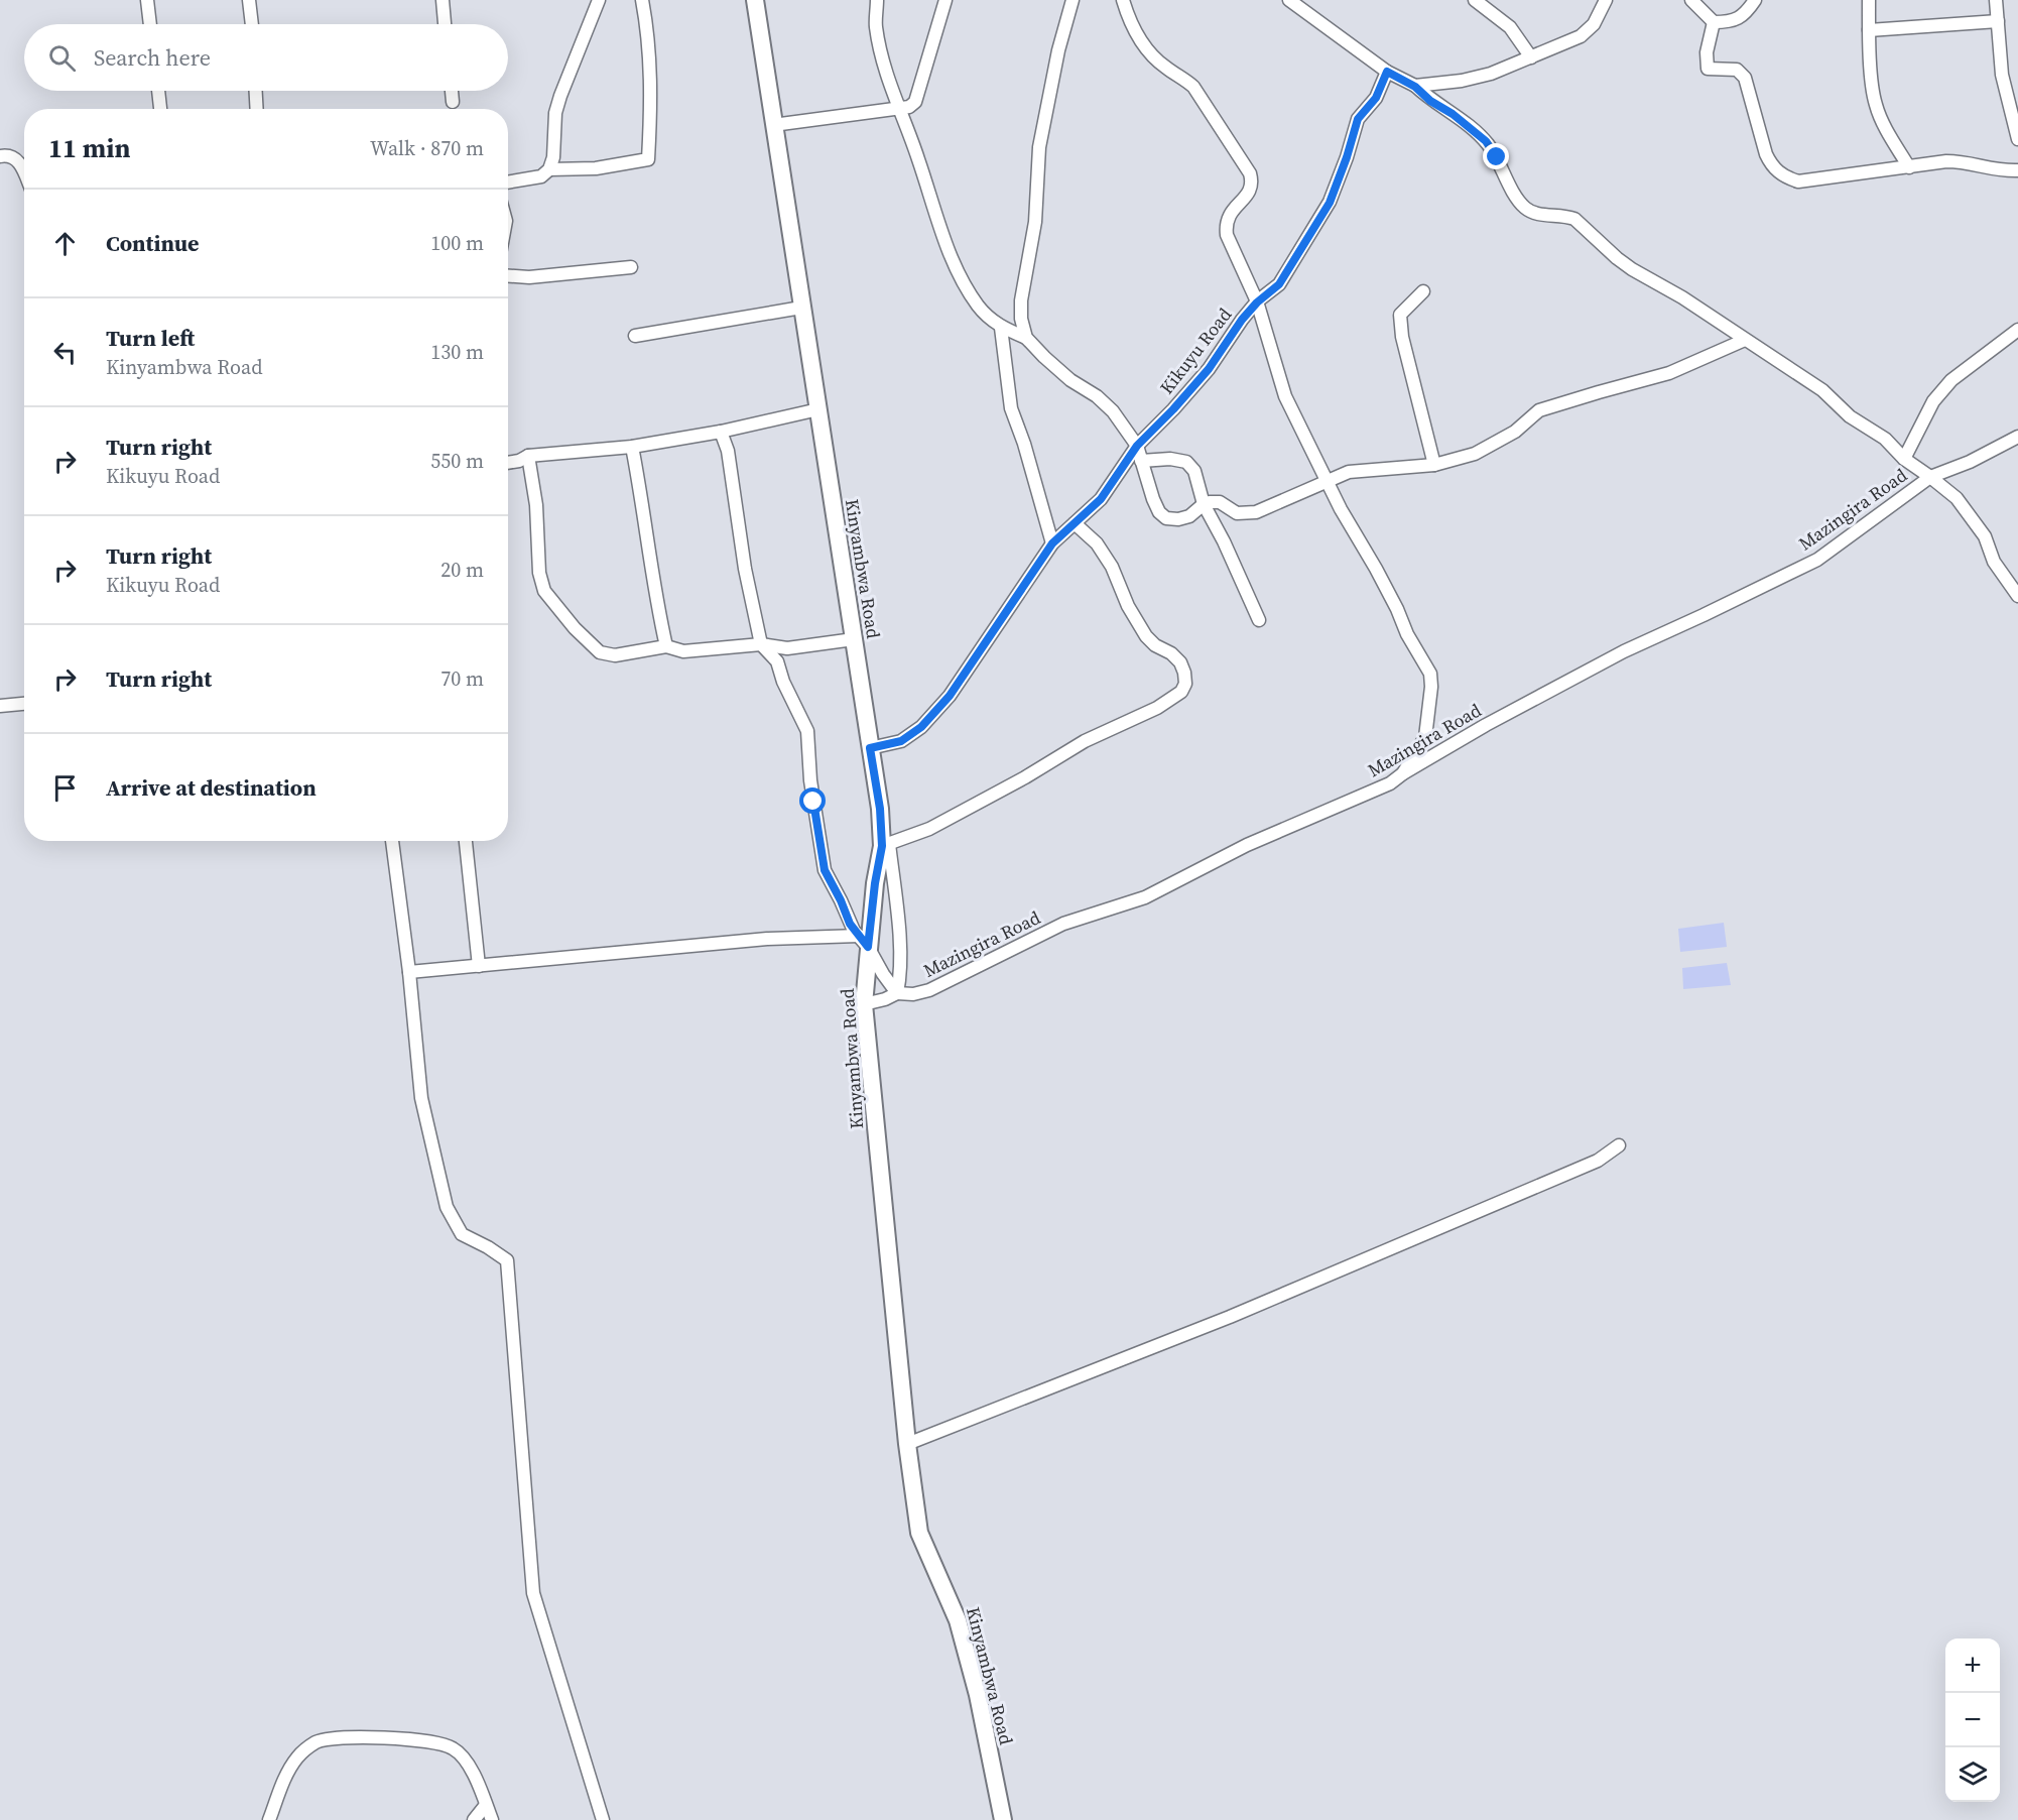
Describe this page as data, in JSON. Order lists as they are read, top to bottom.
{
  "streets": {
    "street": ["Kikuyu Road", "Mazingira Road", "Kinyambwa Road"]
  },
  "crossings": [
    ["Kikuyu Road", "Kinyambwa Road"],
    ["Mazingira Road", "Kinyambwa Road"]
  ],
  "page": {
    "search": "Search here",
    "heading": ["11 min", "Walk · 870 m"],
    "list": [
      ["Continue", "100 m"],
      ["Turn left", "Kinyambwa Road", "130 m"],
      ["Turn right", "Kikuyu Road", "550 m"],
      ["Turn right", "Kikuyu Road", "20 m"],
      ["Turn right", "70 m"],
      "Arrive at destination"
    ],
    "map_buttons": ["+", "−"]
  }
}
